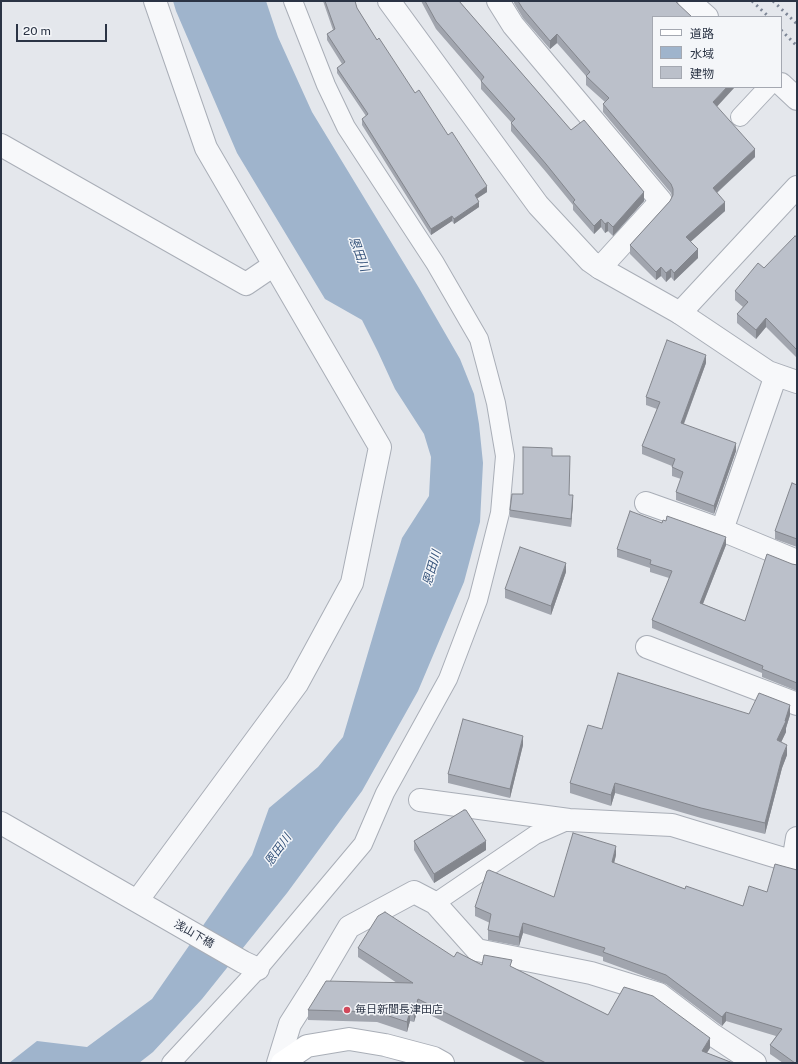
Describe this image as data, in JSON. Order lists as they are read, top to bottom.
{
  "streets": {
    "street": ["浅山下橋"]
  },
  "water": ["恩田川"],
  "places": ["毎日新聞長津田店"],
  "legend": ["道路", "水域", "建物"],
  "scale_bar": "20 m"
}
